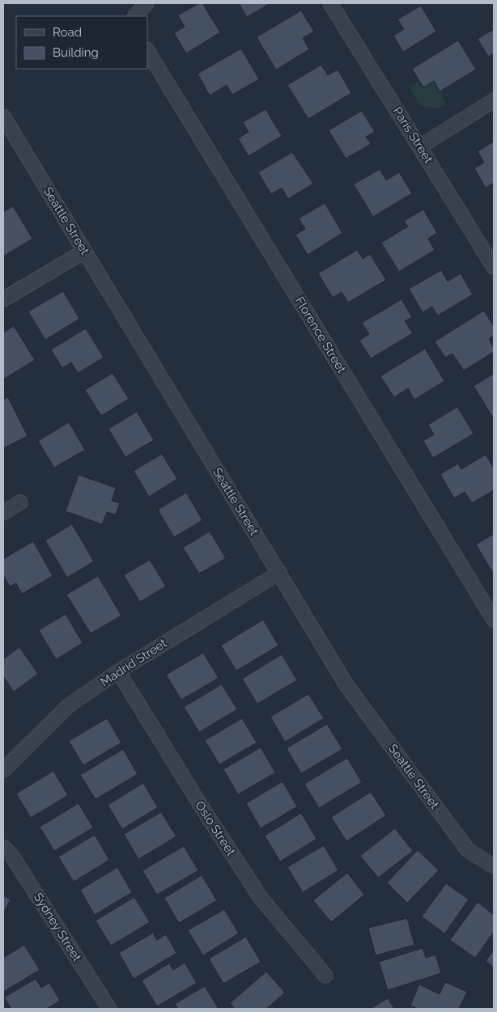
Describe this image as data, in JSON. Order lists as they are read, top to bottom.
{
  "streets": {
    "street": [
      "Paris Street",
      "Seattle Street",
      "Florence Street",
      "Madrid Street",
      "Oslo Street",
      "Sydney Street"
    ]
  },
  "crossings": [
    ["Seattle Street", "Madrid Street"],
    ["Madrid Street", "Oslo Street"]
  ],
  "legend": ["Road", "Building"]
}
